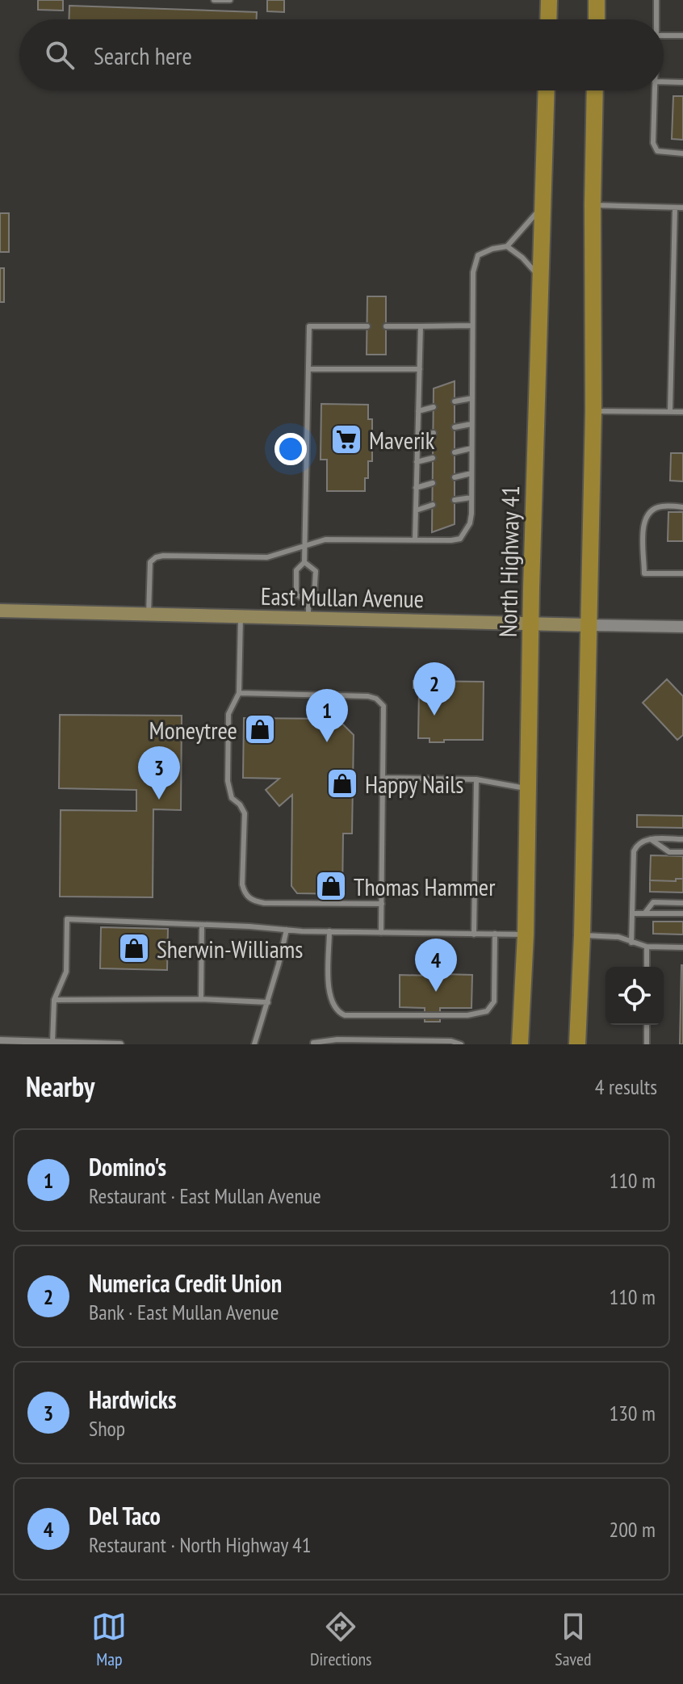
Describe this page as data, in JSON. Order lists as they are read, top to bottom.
{
  "streets": {
    "main road": ["North Highway 41", "East Mullan Avenue"]
  },
  "crossings": [
    ["North Highway 41", "East Mullan Avenue"]
  ],
  "places": {
    "supermarket": ["Maverik"],
    "shop": [
      "Moneytree",
      "Happy Nails",
      "Thomas Hammer",
      "Sherwin-Williams"
    ]
  },
  "page": {
    "search": "Search here",
    "pins": [
      "2",
      "1",
      "3",
      "4"
    ],
    "heading": ["Nearby", "4 results"],
    "list": [
      {
        "mark": "1",
        "name": "Domino's",
        "note": "Restaurant · East Mullan Avenue",
        "value": "110 m"
      },
      {
        "mark": "2",
        "name": "Numerica Credit Union",
        "note": "Bank · East Mullan Avenue",
        "value": "110 m"
      },
      {
        "mark": "3",
        "name": "Hardwicks",
        "note": "Shop",
        "value": "130 m"
      },
      {
        "mark": "4",
        "name": "Del Taco",
        "note": "Restaurant · North Highway 41",
        "value": "200 m"
      }
    ],
    "nav": ["Map", "Directions", "Saved"]
  }
}
